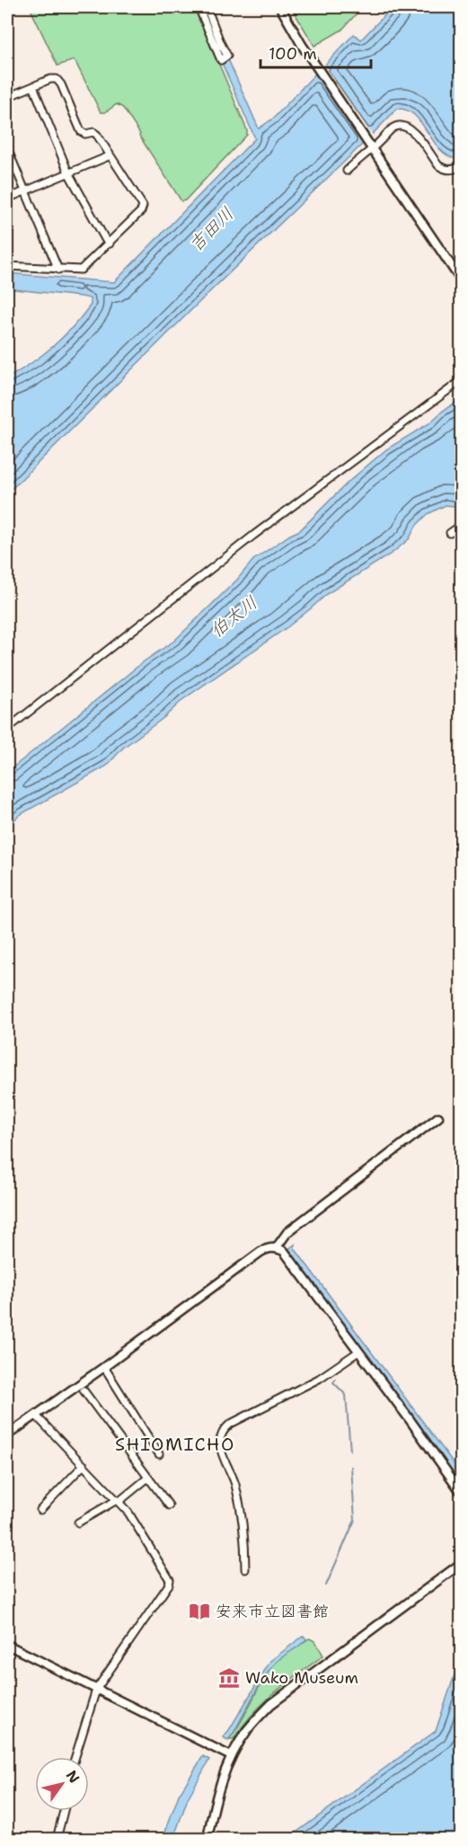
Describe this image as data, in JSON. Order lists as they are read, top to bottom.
{
  "districts": ["SHIOMICHO"],
  "water": ["吉田川", "伯太川"],
  "places": {
    "library": ["安来市立図書館"],
    "museum": ["Wako Museum"]
  },
  "scale_bar": "100 m",
  "north": "top right"
}
